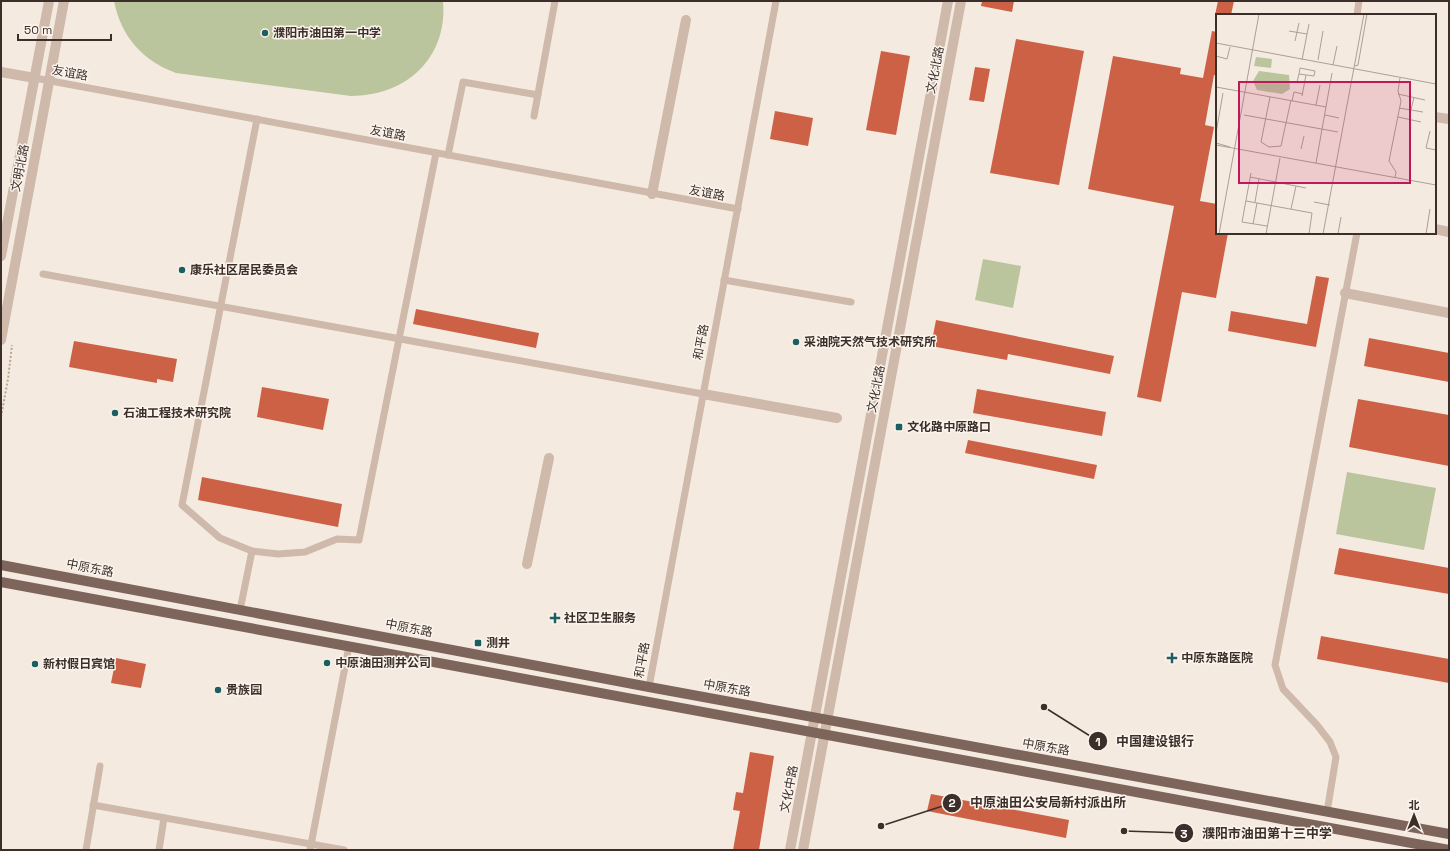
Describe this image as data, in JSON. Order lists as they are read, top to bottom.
{
  "streets": {
    "main road": ["中原东路"],
    "street": ["文化北路", "文明北路", "文化中路"],
    "lane": ["友谊路", "和平路"]
  },
  "crossings": [
    ["文化北路", "中原东路"],
    ["文化北路", "文化中路"],
    ["友谊路", "文明北路"],
    ["友谊路", "和平路"],
    ["和平路", "中原东路"]
  ],
  "places": {
    "other": [
      "濮阳市油田第一中学",
      "康乐社区居民委员会",
      "采油院天然气技术研究所",
      "石油工程技术研究院",
      "中原油田测井公司",
      "新村假日宾馆",
      "贵族园",
      "中国建设银行",
      "中原油田公安局新村派出所",
      "濮阳市油田第十三中学"
    ],
    "transit": ["文化路中原路口", "测井"],
    "health": ["社区卫生服务", "中原东路医院"]
  },
  "scale_bar": "50 m",
  "north": "top"
}
